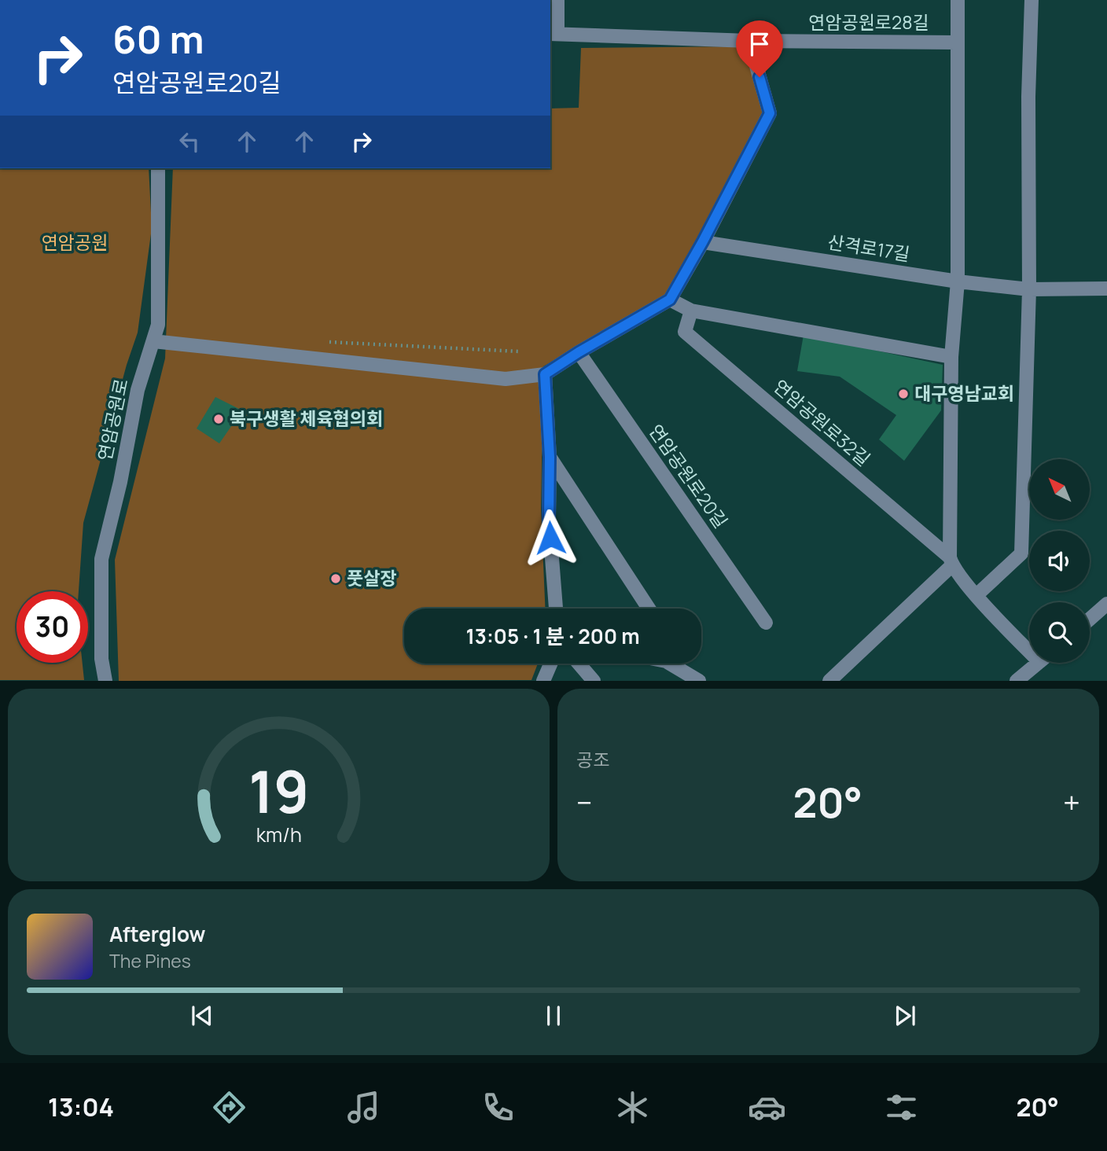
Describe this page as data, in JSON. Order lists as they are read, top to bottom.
{
  "streets": {
    "street": [
      "연암공원로28길",
      "산격로17길",
      "연암공원로",
      "연암공원로32길",
      "연암공원로20길"
    ]
  },
  "parks": ["연암공원"],
  "places": ["대구영남교회", "북구생활 체육협의회", "풋살장"],
  "north": "top left",
  "page": {
    "turn": ["60 m", "연암공원로20길"],
    "limit": "30",
    "trip": "13:05 · 1 분 · 200 m",
    "tile": "공조",
    "heat": ["−", "20°", "+"],
    "song": ["Afterglow", "The Pines"],
    "tabs": ["13:04", "20°"],
    "gauge": ["19", "km/h"]
  }
}
